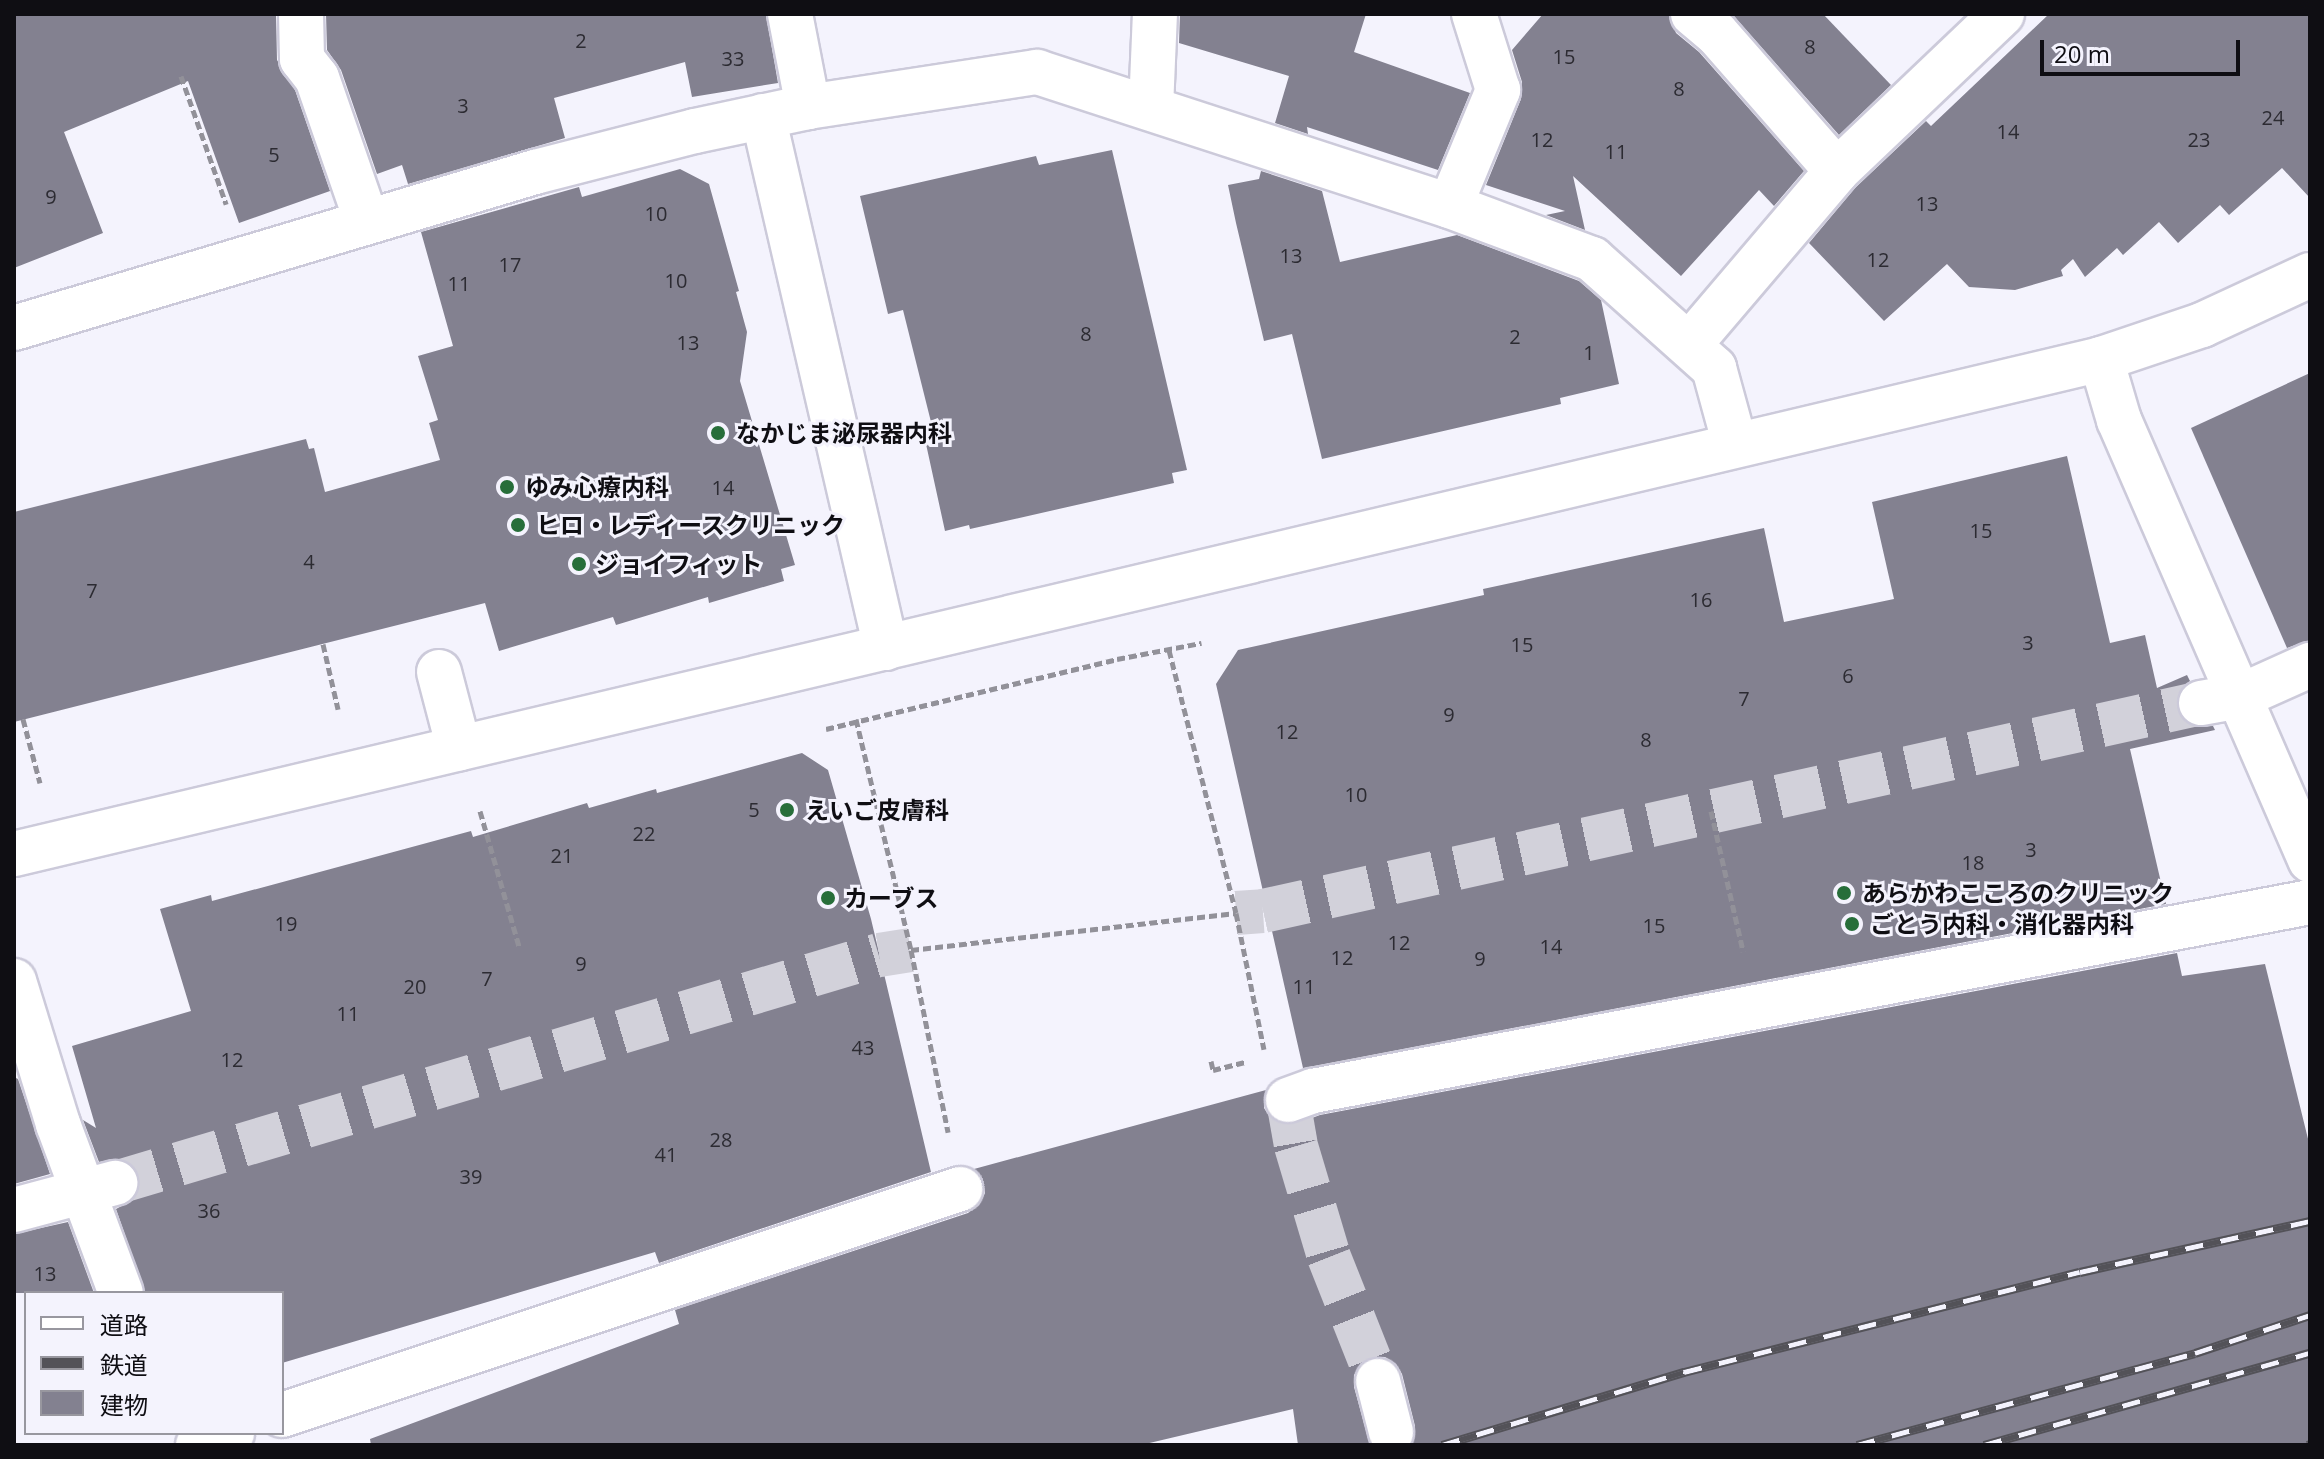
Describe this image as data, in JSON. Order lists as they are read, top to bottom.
{
  "places": [
    "なかじま泌尿器内科",
    "ゆみ心療内科",
    "ヒロ・レディースクリニック",
    "ジョイフィット",
    "えいご皮膚科",
    "あらかわこころのクリニック",
    "カーブス",
    "ごとう内科・消化器内科"
  ],
  "house_numbers": [
    "2",
    "8",
    "15",
    "33",
    "8",
    "3",
    "24",
    "14",
    "12",
    "23",
    "11",
    "5",
    "9",
    "13",
    "10",
    "13",
    "12",
    "17",
    "10",
    "11",
    "8",
    "2",
    "13",
    "1",
    "14",
    "15",
    "4",
    "7",
    "16",
    "3",
    "15",
    "6",
    "7",
    "9",
    "12",
    "8",
    "10",
    "5",
    "22",
    "3",
    "21",
    "18",
    "19",
    "15",
    "12",
    "14",
    "12",
    "9",
    "9",
    "7",
    "20",
    "11",
    "11",
    "43",
    "12",
    "28",
    "41",
    "39",
    "36",
    "13"
  ],
  "legend": ["道路", "鉄道", "建物"],
  "scale_bar": "20 m"
}
